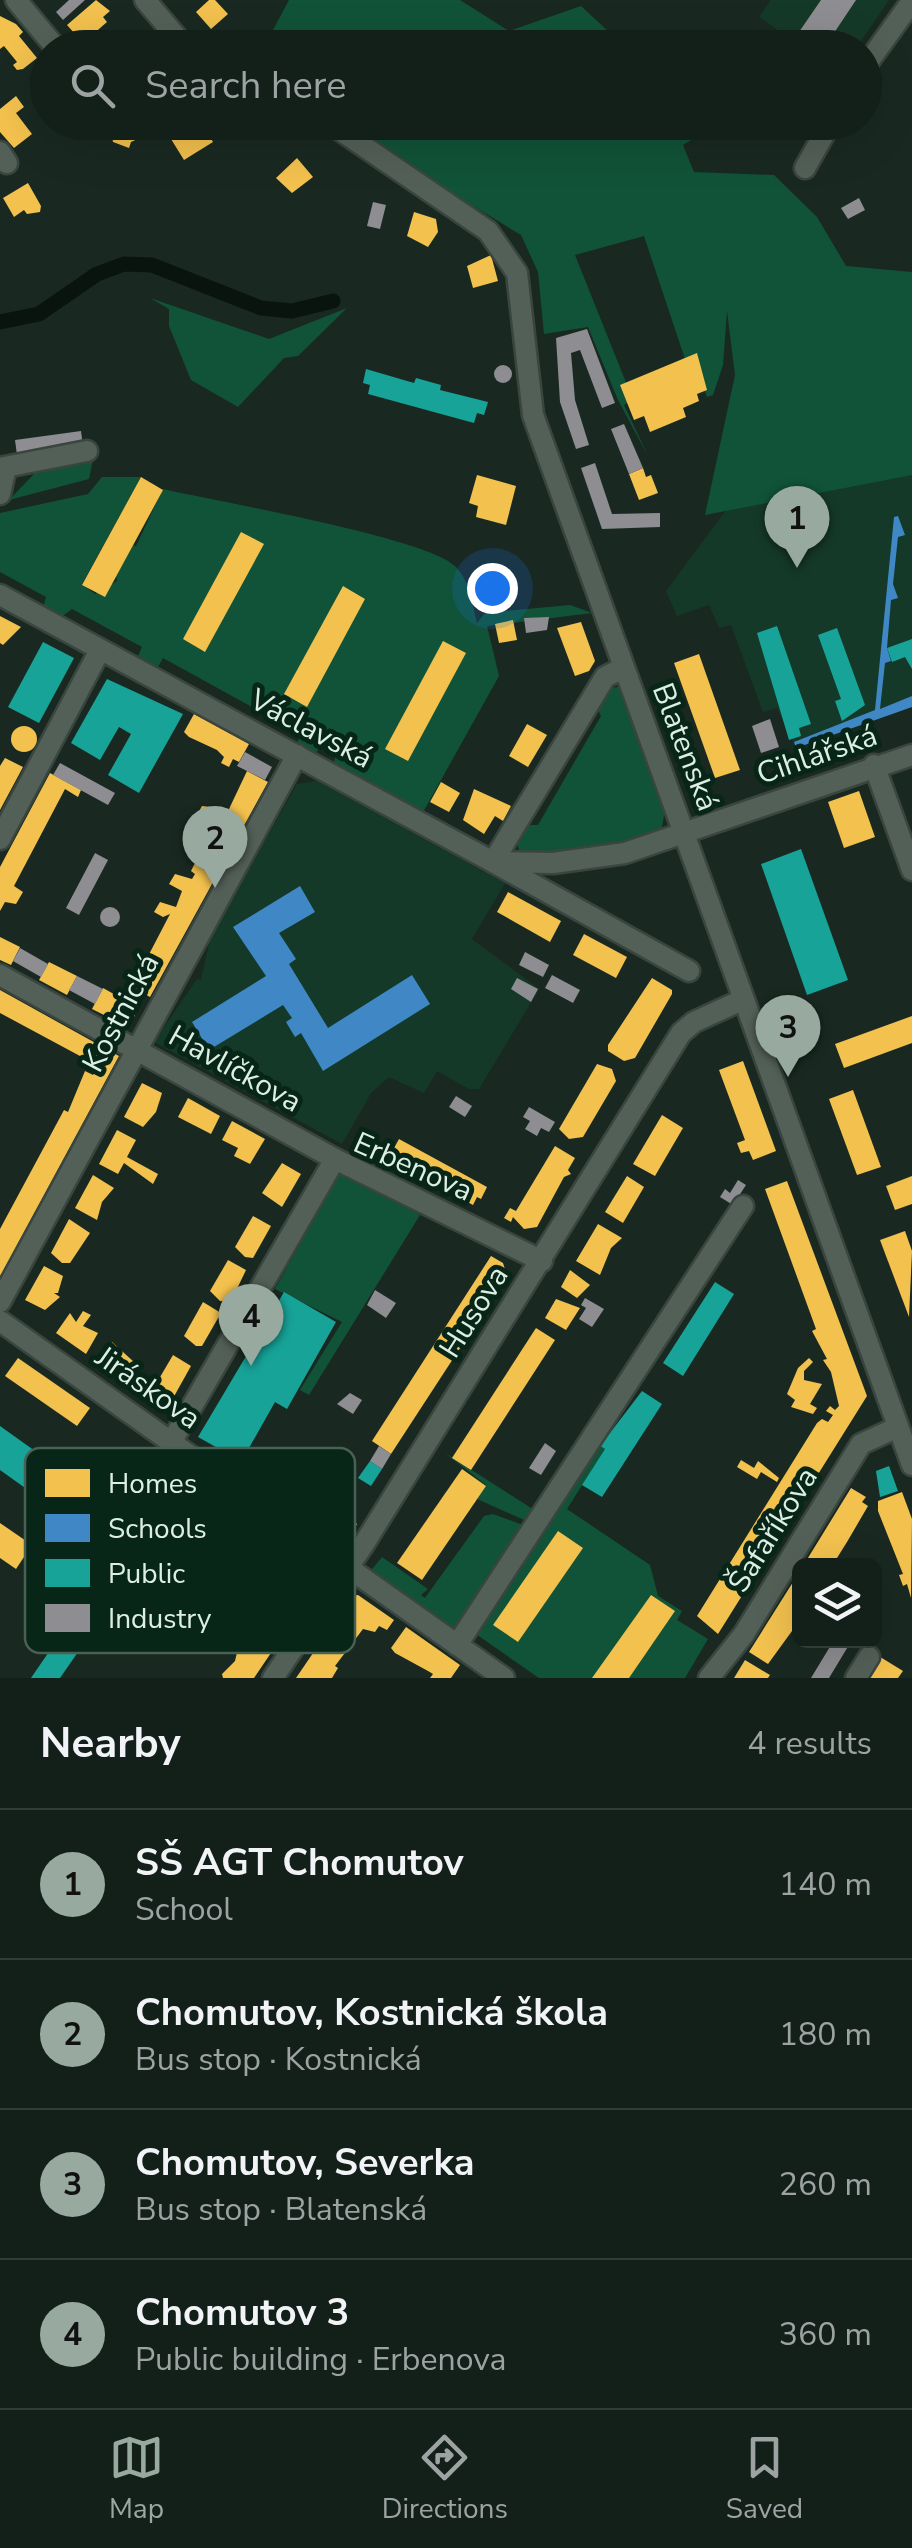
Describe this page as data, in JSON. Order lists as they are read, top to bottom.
{
  "streets": {
    "street": [
      "Václavská",
      "Blatenská",
      "Cihlářská",
      "Kostnická",
      "Havlíčkova",
      "Erbenova",
      "Husova",
      "Jiráskova",
      "Šafaříkova"
    ]
  },
  "crossings": [
    ["Václavská", "Blatenská"],
    ["Václavská", "Cihlářská"],
    ["Václavská", "Kostnická"],
    ["Blatenská", "Cihlářská"],
    ["Blatenská", "Husova"],
    ["Blatenská", "Šafaříkova"],
    ["Kostnická", "Havlíčkova"],
    ["Havlíčkova", "Erbenova"],
    ["Erbenova", "Husova"],
    ["Erbenova", "Jiráskova"]
  ],
  "legend": [
    "Homes",
    "Schools",
    "Public",
    "Industry"
  ],
  "page": {
    "search": "Search here",
    "pins": [
      "1",
      "2",
      "3",
      "4"
    ],
    "heading": ["Nearby", "4 results"],
    "list": [
      {
        "mark": "1",
        "name": "SŠ AGT Chomutov",
        "note": "School",
        "value": "140 m"
      },
      {
        "mark": "2",
        "name": "Chomutov, Kostnická škola",
        "note": "Bus stop · Kostnická",
        "value": "180 m"
      },
      {
        "mark": "3",
        "name": "Chomutov, Severka",
        "note": "Bus stop · Blatenská",
        "value": "260 m"
      },
      {
        "mark": "4",
        "name": "Chomutov 3",
        "note": "Public building · Erbenova",
        "value": "360 m"
      }
    ],
    "nav": ["Map", "Directions", "Saved"]
  }
}
